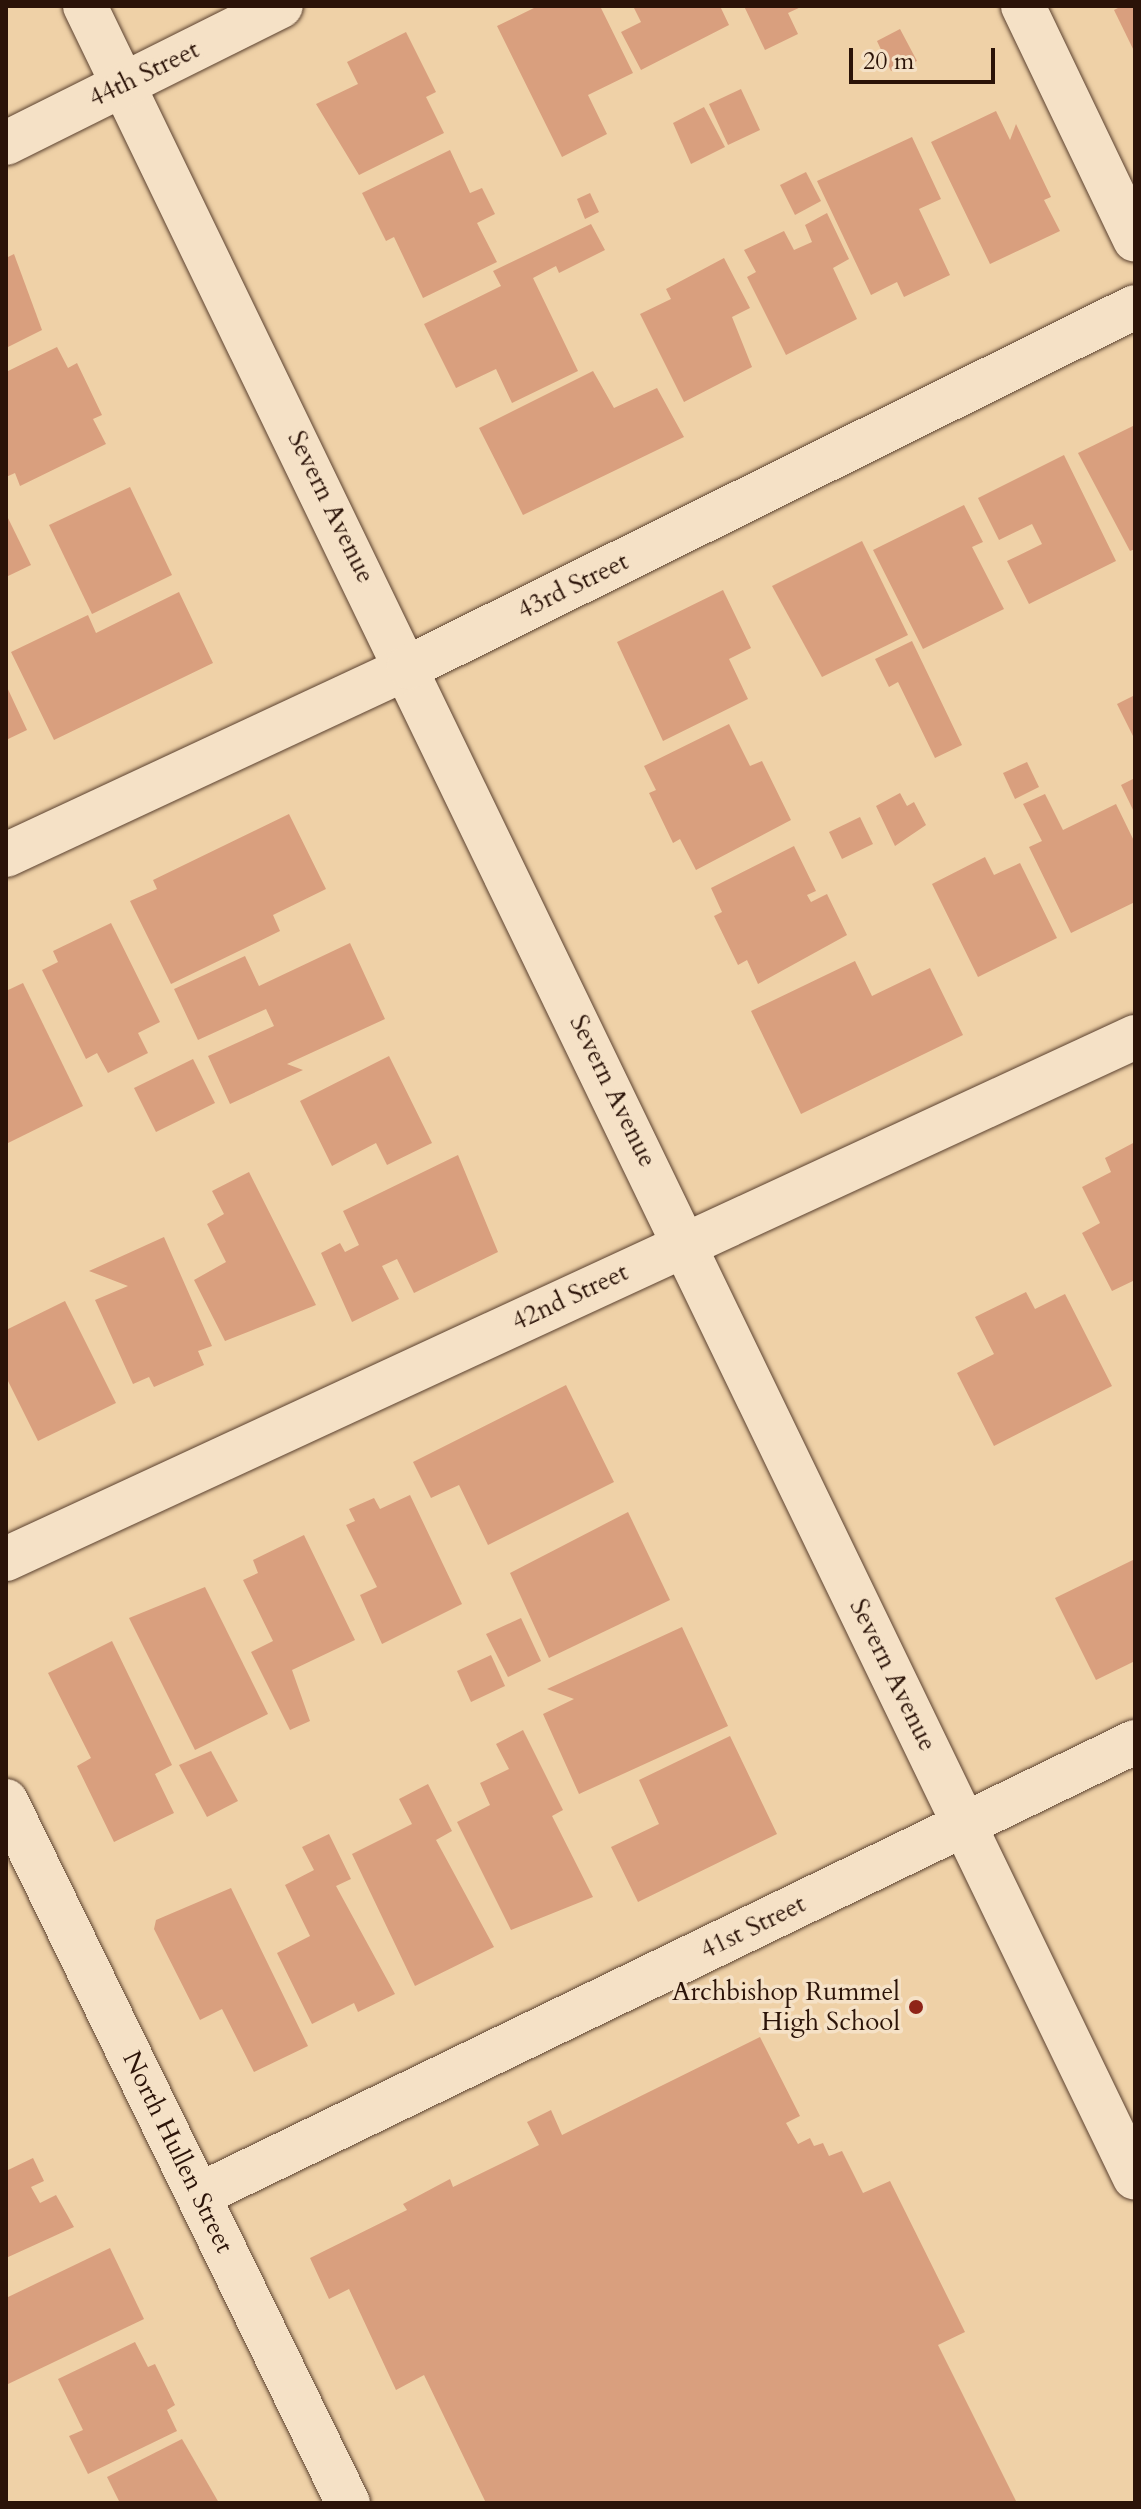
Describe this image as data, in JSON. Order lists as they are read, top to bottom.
{
  "streets": {
    "street": [
      "44th Street",
      "Severn Avenue",
      "43rd Street",
      "42nd Street",
      "41st Street",
      "North Hullen Street"
    ]
  },
  "crossings": [
    ["44th Street", "Severn Avenue"],
    ["Severn Avenue", "43rd Street"],
    ["Severn Avenue", "42nd Street"],
    ["Severn Avenue", "41st Street"],
    ["41st Street", "North Hullen Street"]
  ],
  "places": ["Archbishop Rummel High School"],
  "scale_bar": "20 m"
}
